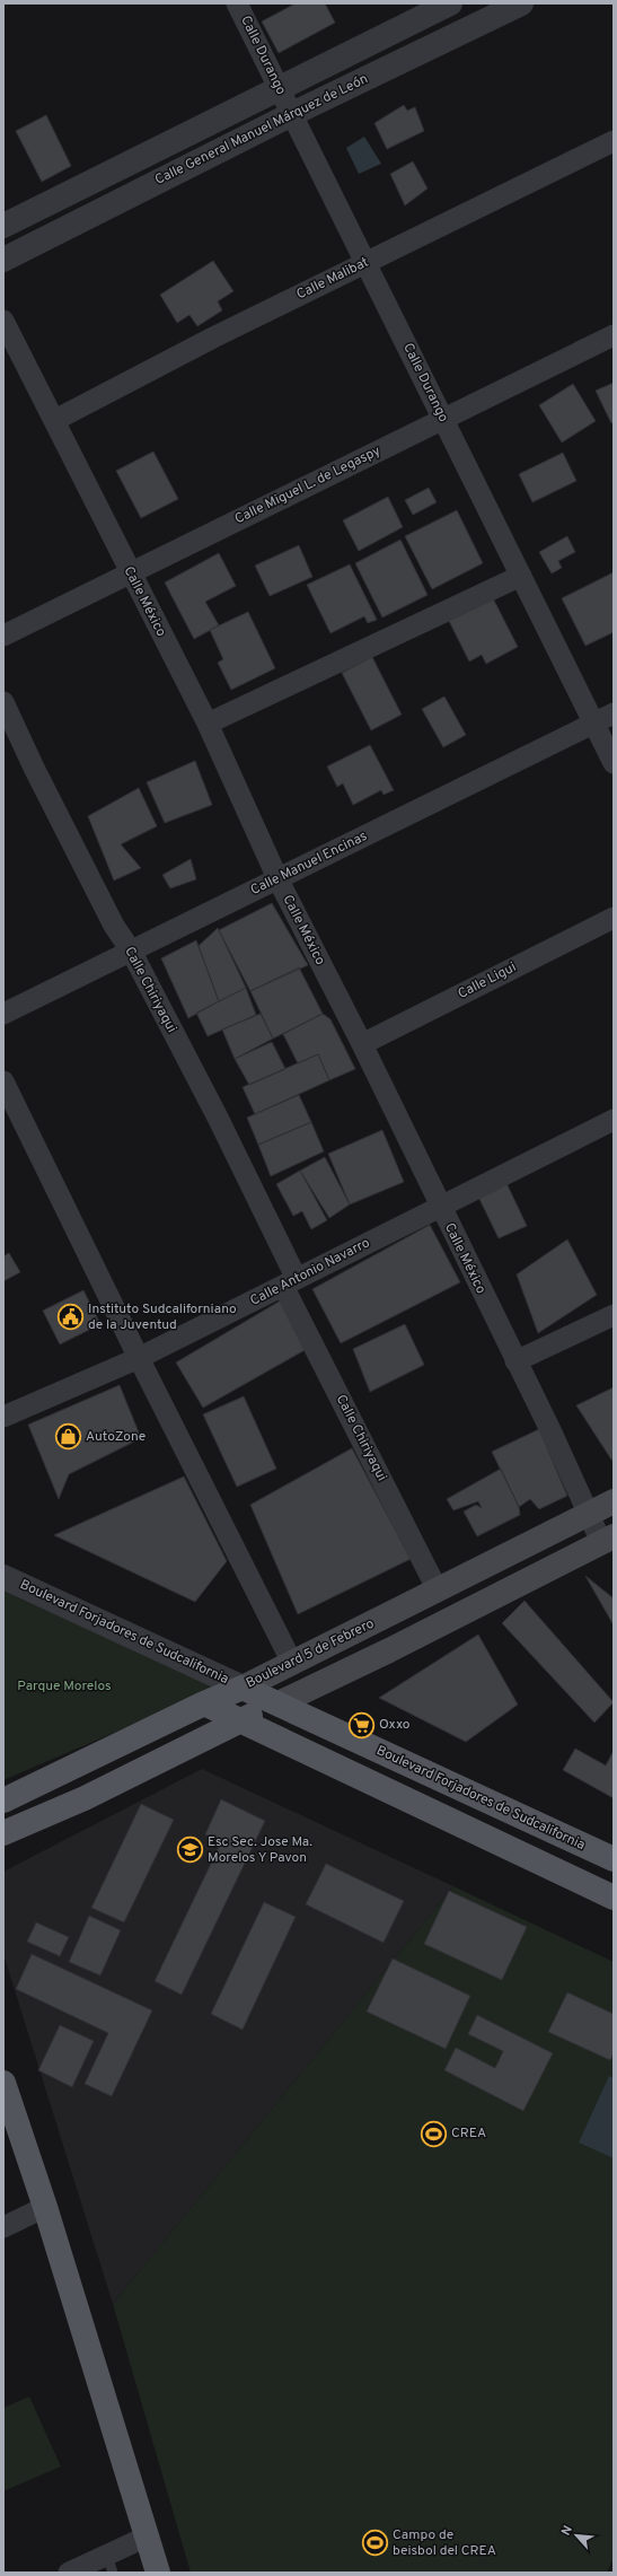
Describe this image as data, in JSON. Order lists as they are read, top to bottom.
{
  "streets": {
    "main road": ["Boulevard Forjadores de Sudcalifornia", "Boulevard 5 de Febrero"],
    "street": [
      "Calle Durango",
      "Calle General Manuel Márquez de León",
      "Calle Malibat",
      "Calle Miguel L. de Legaspy",
      "Calle México",
      "Calle Manuel Encinas",
      "Calle Ligui",
      "Calle Chiriyaqui",
      "Calle Antonio Navarro"
    ]
  },
  "crossings": [
    ["Calle Durango", "Calle General Manuel Márquez de León"],
    ["Calle Durango", "Calle Malibat"],
    ["Calle Durango", "Calle Miguel L. de Legaspy"],
    ["Calle Durango", "Calle Manuel Encinas"],
    ["Calle Malibat", "Calle México"],
    ["Calle Miguel L. de Legaspy", "Calle México"],
    ["Calle México", "Calle Manuel Encinas"],
    ["Calle México", "Calle Ligui"],
    ["Calle México", "Calle Antonio Navarro"],
    ["Calle México", "Boulevard 5 de Febrero"],
    ["Calle Manuel Encinas", "Calle Chiriyaqui"],
    ["Calle Chiriyaqui", "Calle Antonio Navarro"],
    ["Calle Chiriyaqui", "Boulevard 5 de Febrero"],
    ["Boulevard Forjadores de Sudcalifornia", "Boulevard 5 de Febrero"]
  ],
  "parks": ["Parque Morelos"],
  "places": {
    "public building": ["Instituto Sudcaliforniano de la Juventud"],
    "shop": ["AutoZone"],
    "supermarket": ["Oxxo"],
    "school or university": ["Esc Sec. Jose Ma. Morelos Y Pavon"],
    "sports": ["CREA", "Campo de beisbol del CREA"]
  },
  "north": "top left"
}
